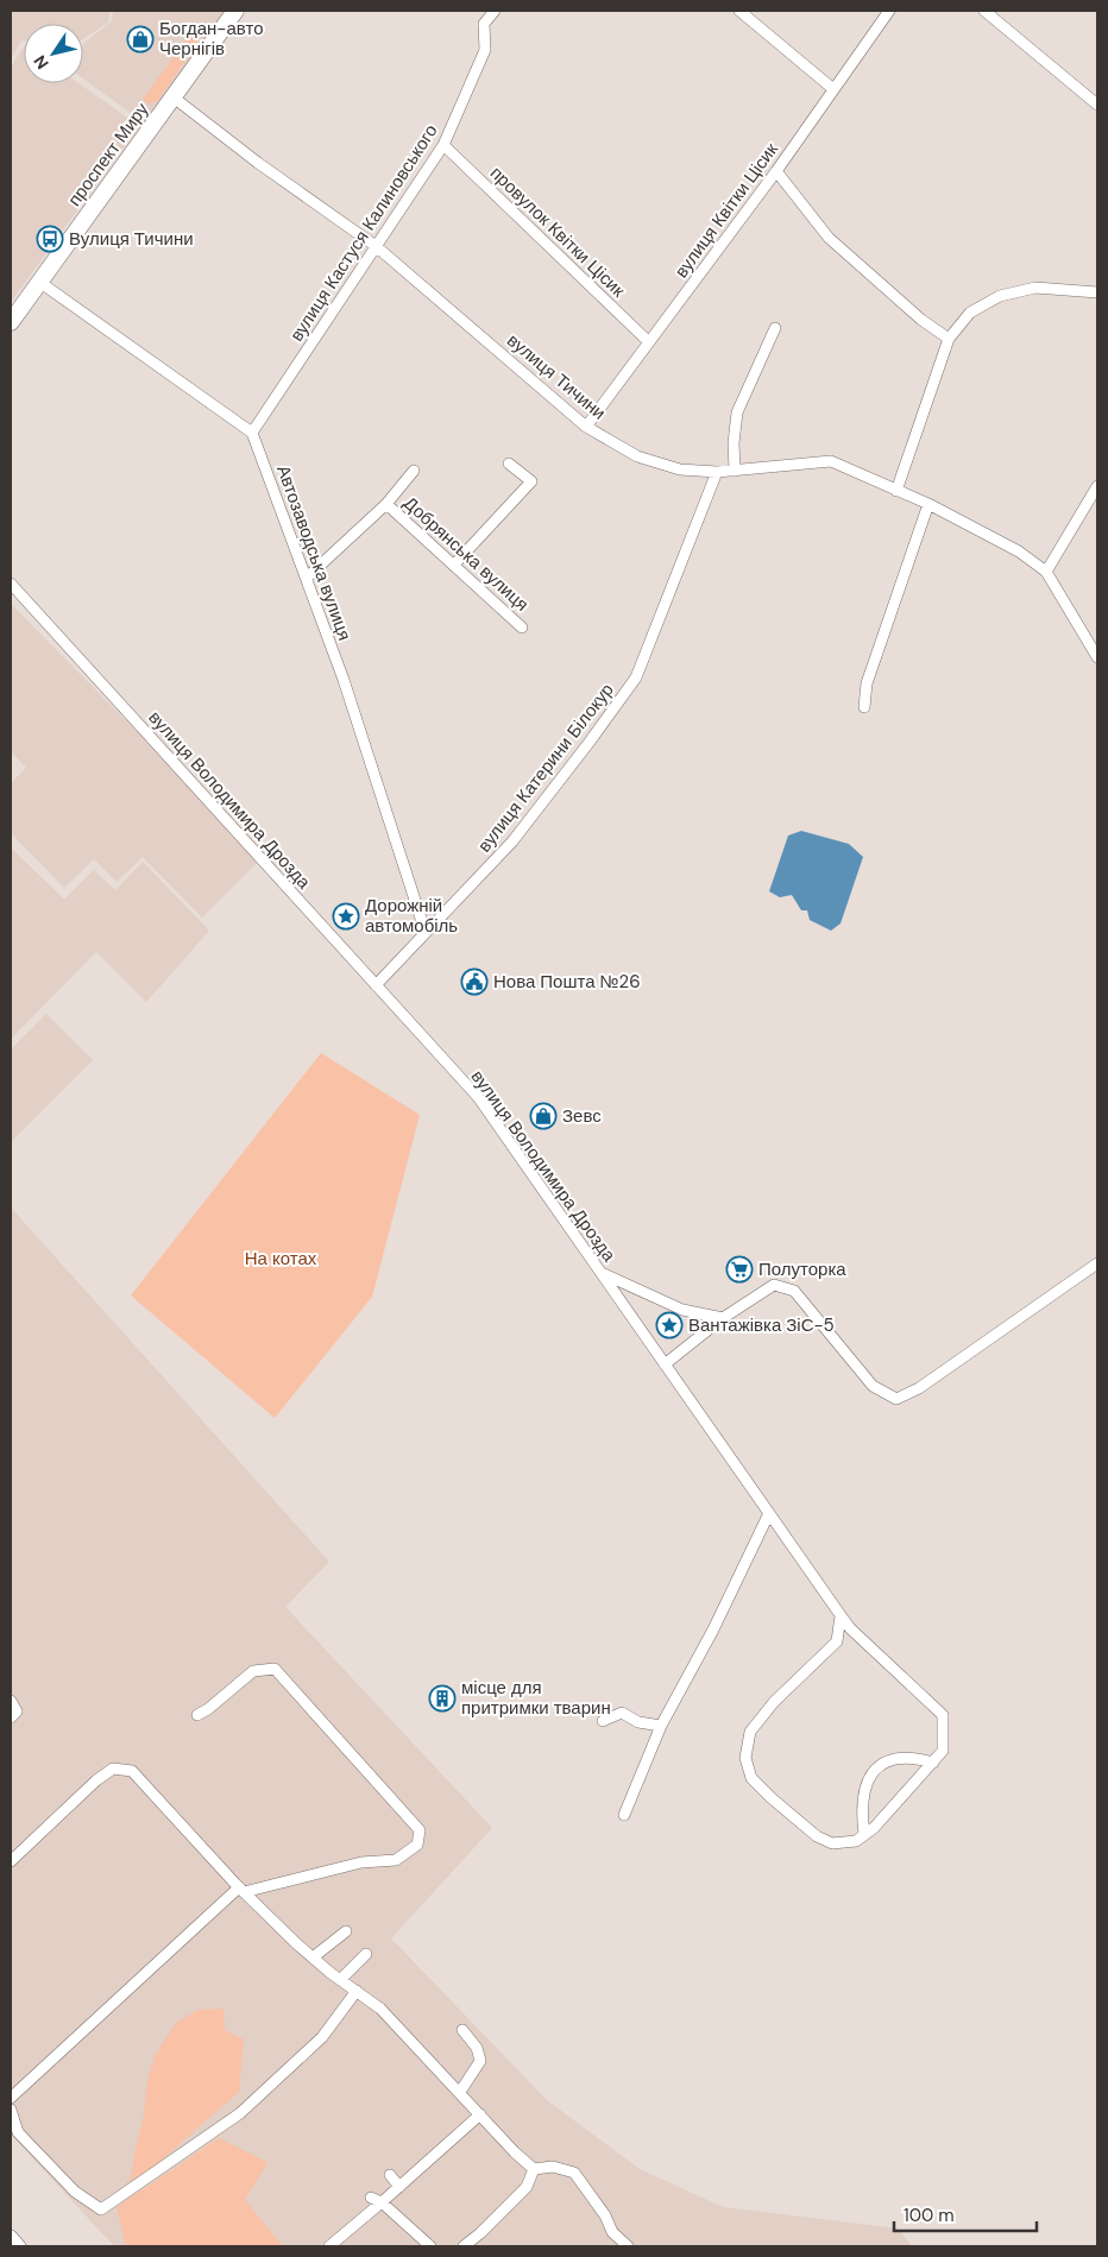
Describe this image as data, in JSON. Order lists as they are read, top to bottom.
{
  "streets": {
    "main road": ["проспект Миру"],
    "street": [
      "вулиця Квітки Цісик",
      "провулок Квітки Цісик",
      "вулиця Кастуся Калиновського",
      "вулиця Тичини",
      "Автозаводська вулиця",
      "Добрянська вулиця",
      "вулиця Катерини Білокур",
      "вулиця Володимира Дрозда"
    ]
  },
  "crossings": [
    ["проспект Миру", "вулиця Тичини"],
    ["вулиця Квітки Цісик", "провулок Квітки Цісик"],
    ["вулиця Квітки Цісик", "вулиця Тичини"],
    ["провулок Квітки Цісик", "вулиця Кастуся Калиновського"],
    ["вулиця Кастуся Калиновського", "вулиця Тичини"],
    ["вулиця Кастуся Калиновського", "Автозаводська вулиця"],
    ["вулиця Тичини", "вулиця Катерини Білокур"],
    ["Автозаводська вулиця", "Добрянська вулиця"],
    ["Автозаводська вулиця", "вулиця Катерини Білокур"],
    ["вулиця Катерини Білокур", "вулиця Володимира Дрозда"]
  ],
  "parks": ["На котах"],
  "places": {
    "shop": ["Богдан-авто Чернігів", "Зевс"],
    "bus stop": ["Вулиця Тичини"],
    "place": ["Дорожній автомобіль", "Вантажівка ЗіС-5"],
    "public building": ["Нова Пошта №26"],
    "supermarket": ["Полуторка"],
    "building": ["місце для притримки тварин"]
  },
  "scale_bar": "100 m",
  "north": "bottom left"
}
